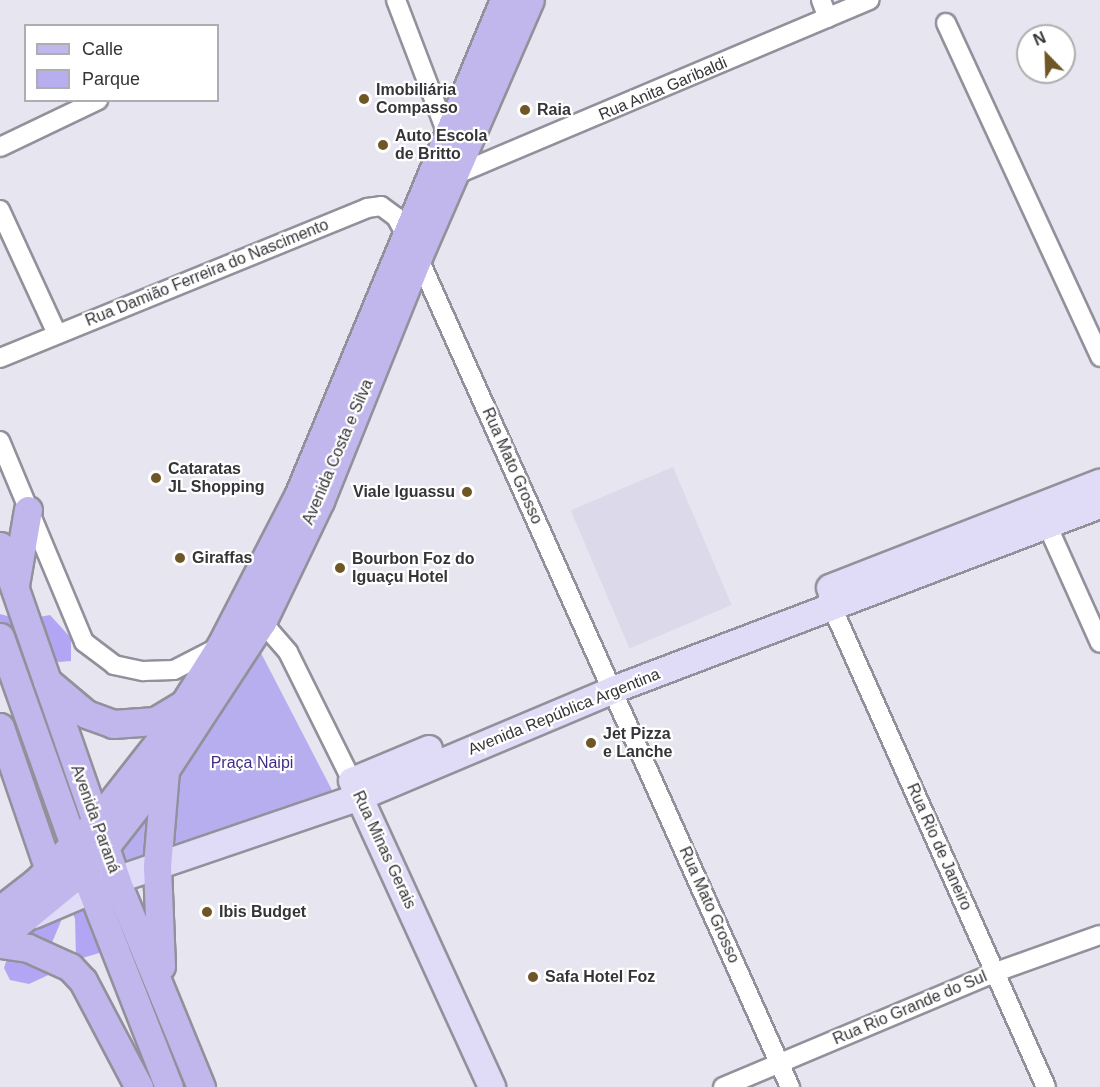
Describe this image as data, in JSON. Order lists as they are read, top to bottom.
{
  "streets": {
    "main road": [
      "Avenida Costa e Silva",
      "Avenida República Argentina",
      "Avenida Paraná",
      "Rua Minas Gerais"
    ],
    "street": [
      "Rua Anita Garibaldi",
      "Rua Damião Ferreira do Nascimento",
      "Rua Mato Grosso",
      "Rua Rio de Janeiro",
      "Rua Rio Grande do Sul"
    ]
  },
  "crossings": [
    ["Rua Anita Garibaldi", "Avenida Costa e Silva"],
    ["Rua Damião Ferreira do Nascimento", "Avenida Costa e Silva"],
    ["Rua Damião Ferreira do Nascimento", "Rua Mato Grosso"],
    ["Avenida Costa e Silva", "Rua Mato Grosso"],
    ["Avenida Costa e Silva", "Avenida República Argentina"],
    ["Avenida Costa e Silva", "Avenida Paraná"],
    ["Avenida Costa e Silva", "Rua Minas Gerais"],
    ["Rua Mato Grosso", "Avenida República Argentina"],
    ["Rua Mato Grosso", "Rua Rio Grande do Sul"],
    ["Avenida República Argentina", "Avenida Paraná"],
    ["Avenida República Argentina", "Rua Rio de Janeiro"],
    ["Avenida República Argentina", "Rua Minas Gerais"],
    ["Rua Rio de Janeiro", "Rua Rio Grande do Sul"]
  ],
  "parks": ["Praça Naipi"],
  "places": [
    "Imobiliária Compasso",
    "Raia",
    "Auto Escola de Britto",
    "Cataratas JL Shopping",
    "Viale Iguassu",
    "Giraffas",
    "Bourbon Foz do Iguaçu Hotel",
    "Jet Pizza e Lanche",
    "Ibis Budget",
    "Safa Hotel Foz"
  ],
  "legend": ["Calle", "Parque"],
  "north": "top left"
}
